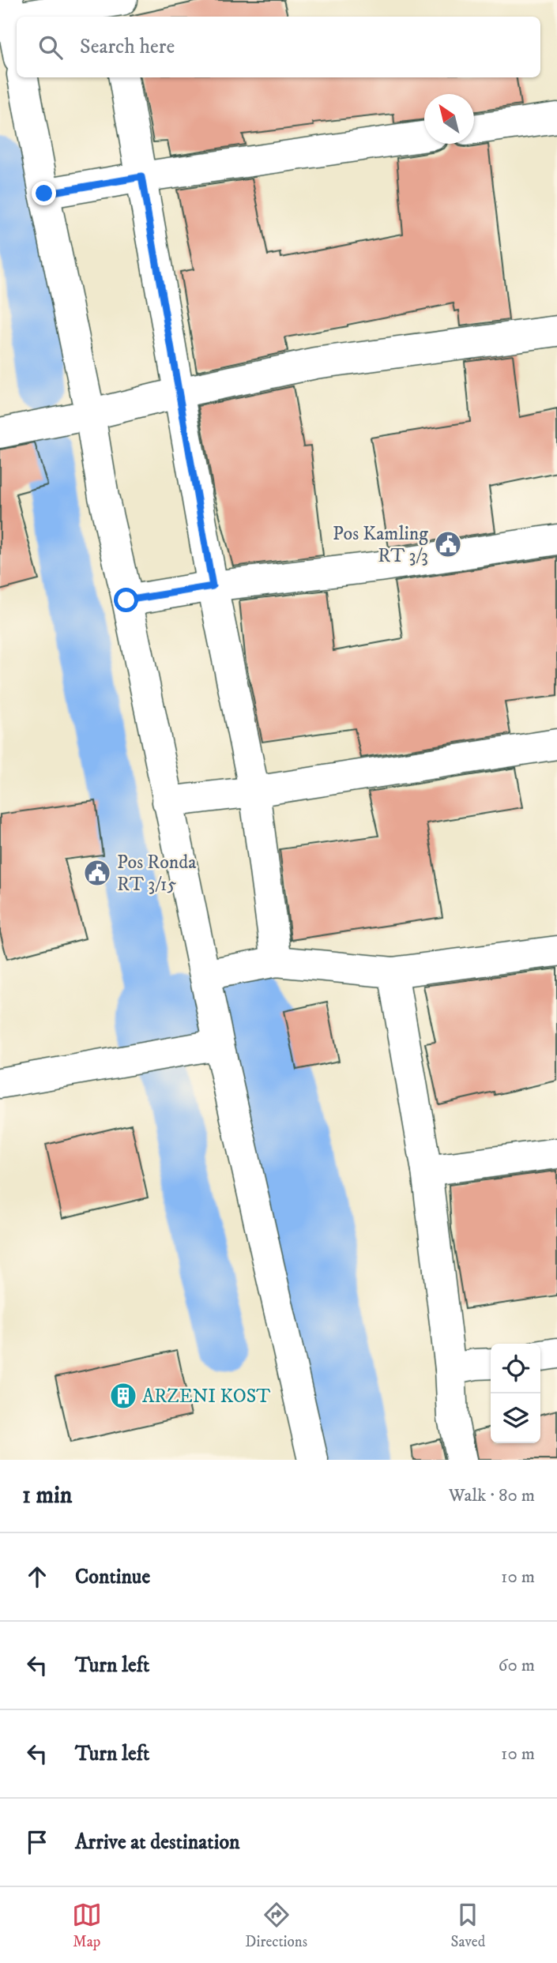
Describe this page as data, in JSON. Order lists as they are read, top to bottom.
{
  "places": {
    "public building": ["Pos Kamling RT 3/3", "Pos Ronda RT 3/15"],
    "building": ["ARZENI KOST"]
  },
  "north": "top left",
  "page": {
    "search": "Search here",
    "heading": ["1 min", "Walk · 80 m"],
    "list": [
      ["Continue", "10 m"],
      ["Turn left", "60 m"],
      ["Turn left", "10 m"],
      "Arrive at destination"
    ],
    "nav": ["Map", "Directions", "Saved"]
  }
}
